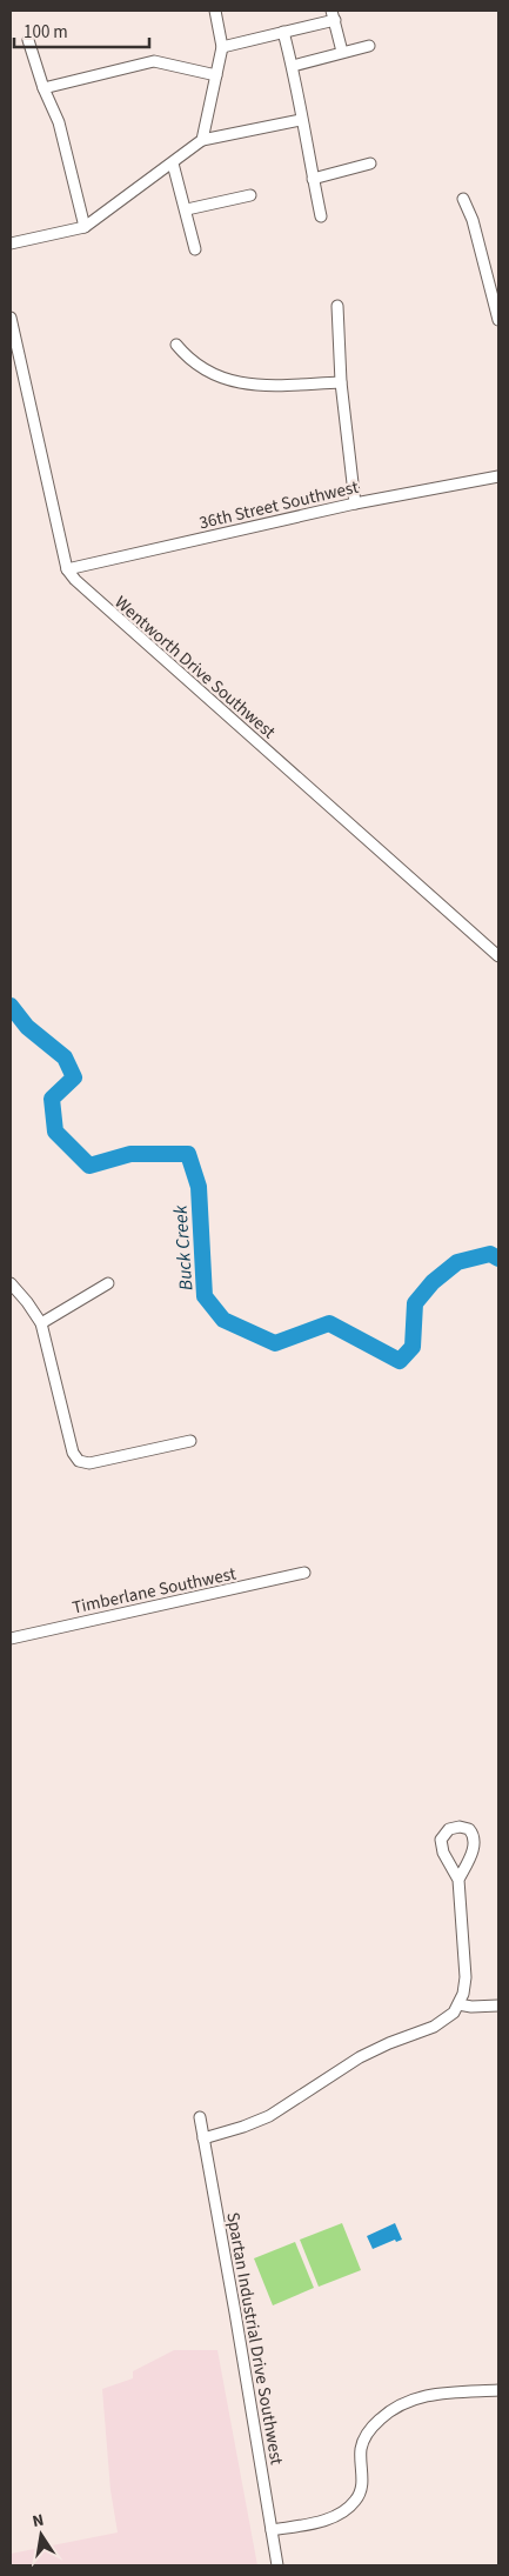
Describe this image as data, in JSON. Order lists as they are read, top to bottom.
{
  "streets": {
    "street": [
      "36th Street Southwest",
      "Wentworth Drive Southwest",
      "Timberlane Southwest",
      "Spartan Industrial Drive Southwest"
    ]
  },
  "crossings": [
    ["36th Street Southwest", "Wentworth Drive Southwest"]
  ],
  "water": ["Buck Creek"],
  "scale_bar": "100 m",
  "north": "top"
}
